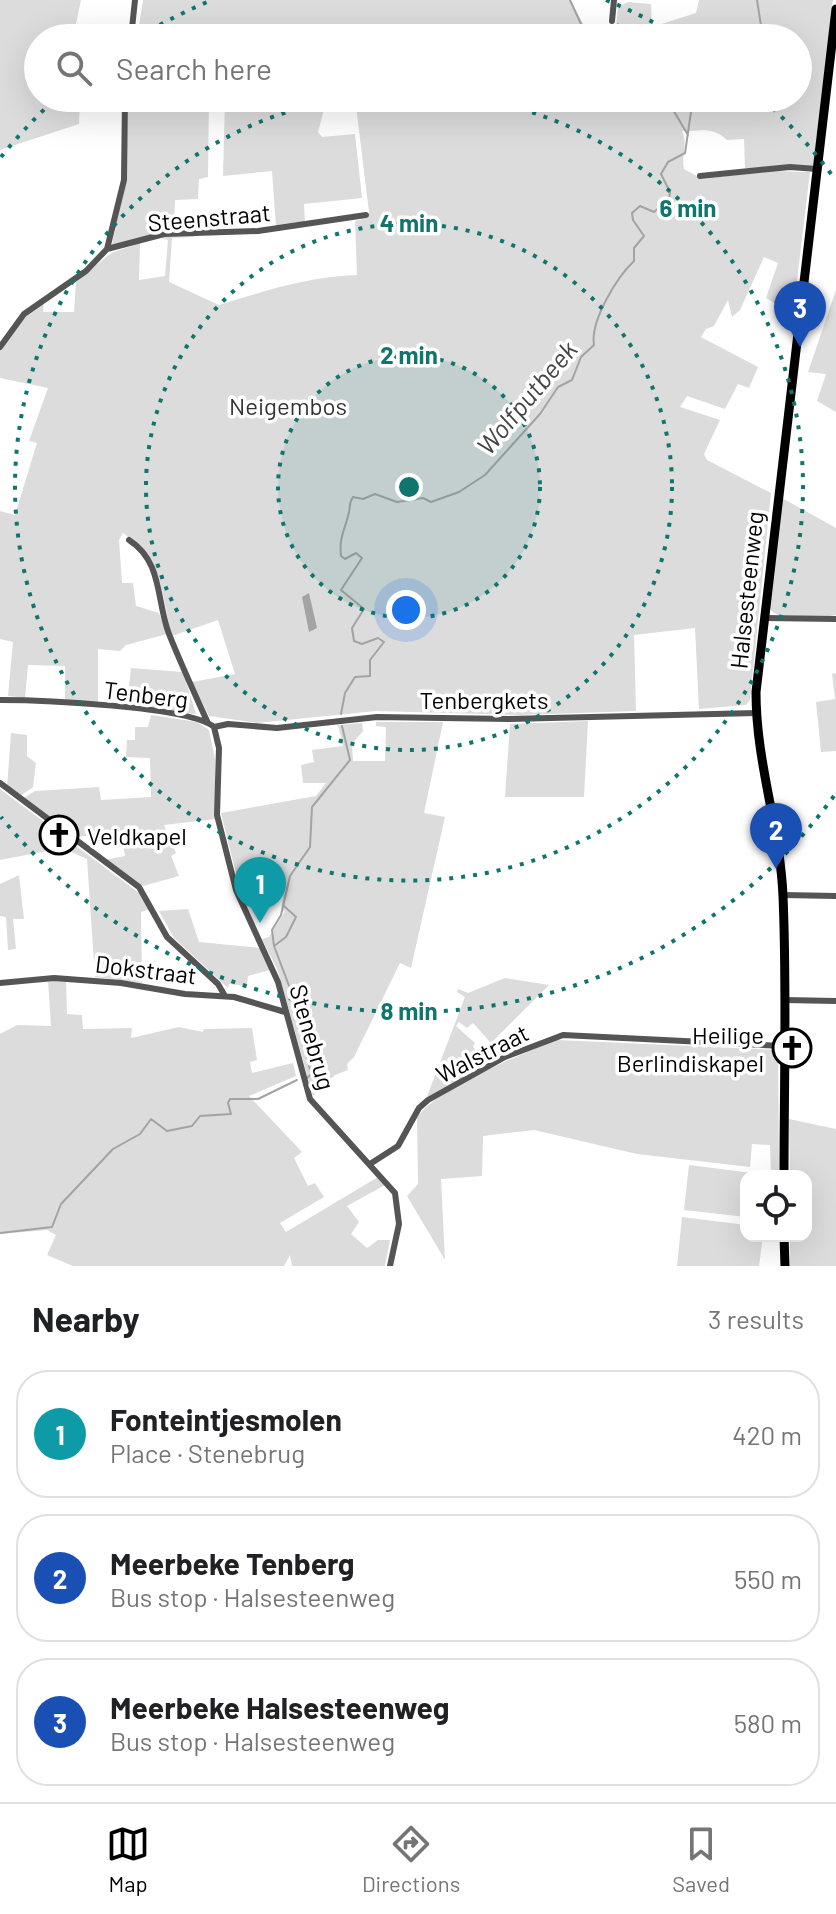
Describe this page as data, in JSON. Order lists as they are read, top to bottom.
{
  "streets": {
    "main road": ["Halsesteenweg"],
    "street": [
      "Steenstraat",
      "Tenberg",
      "Tenbergkets",
      "Dokstraat",
      "Stenebrug",
      "Walstraat"
    ]
  },
  "crossings": [
    ["Halsesteenweg", "Tenbergkets"],
    ["Halsesteenweg", "Walstraat"],
    ["Tenberg", "Tenbergkets"],
    ["Tenberg", "Stenebrug"],
    ["Dokstraat", "Stenebrug"],
    ["Stenebrug", "Walstraat"]
  ],
  "water": ["Wolfputbeek"],
  "parks": ["Neigembos"],
  "places": {
    "church": ["Veldkapel", "Heilige Berlindiskapel"]
  },
  "page": {
    "search": "Search here",
    "pins": ["3", "2", "1"],
    "heading": ["Nearby", "3 results"],
    "list": [
      {
        "mark": "1",
        "name": "Fonteintjesmolen",
        "note": "Place · Stenebrug",
        "value": "420 m"
      },
      {
        "mark": "2",
        "name": "Meerbeke Tenberg",
        "note": "Bus stop · Halsesteenweg",
        "value": "550 m"
      },
      {
        "mark": "3",
        "name": "Meerbeke Halsesteenweg",
        "note": "Bus stop · Halsesteenweg",
        "value": "580 m"
      }
    ],
    "nav": ["Map", "Directions", "Saved"]
  },
  "rings": [
    "6 min",
    "4 min",
    "2 min",
    "8 min"
  ]
}
